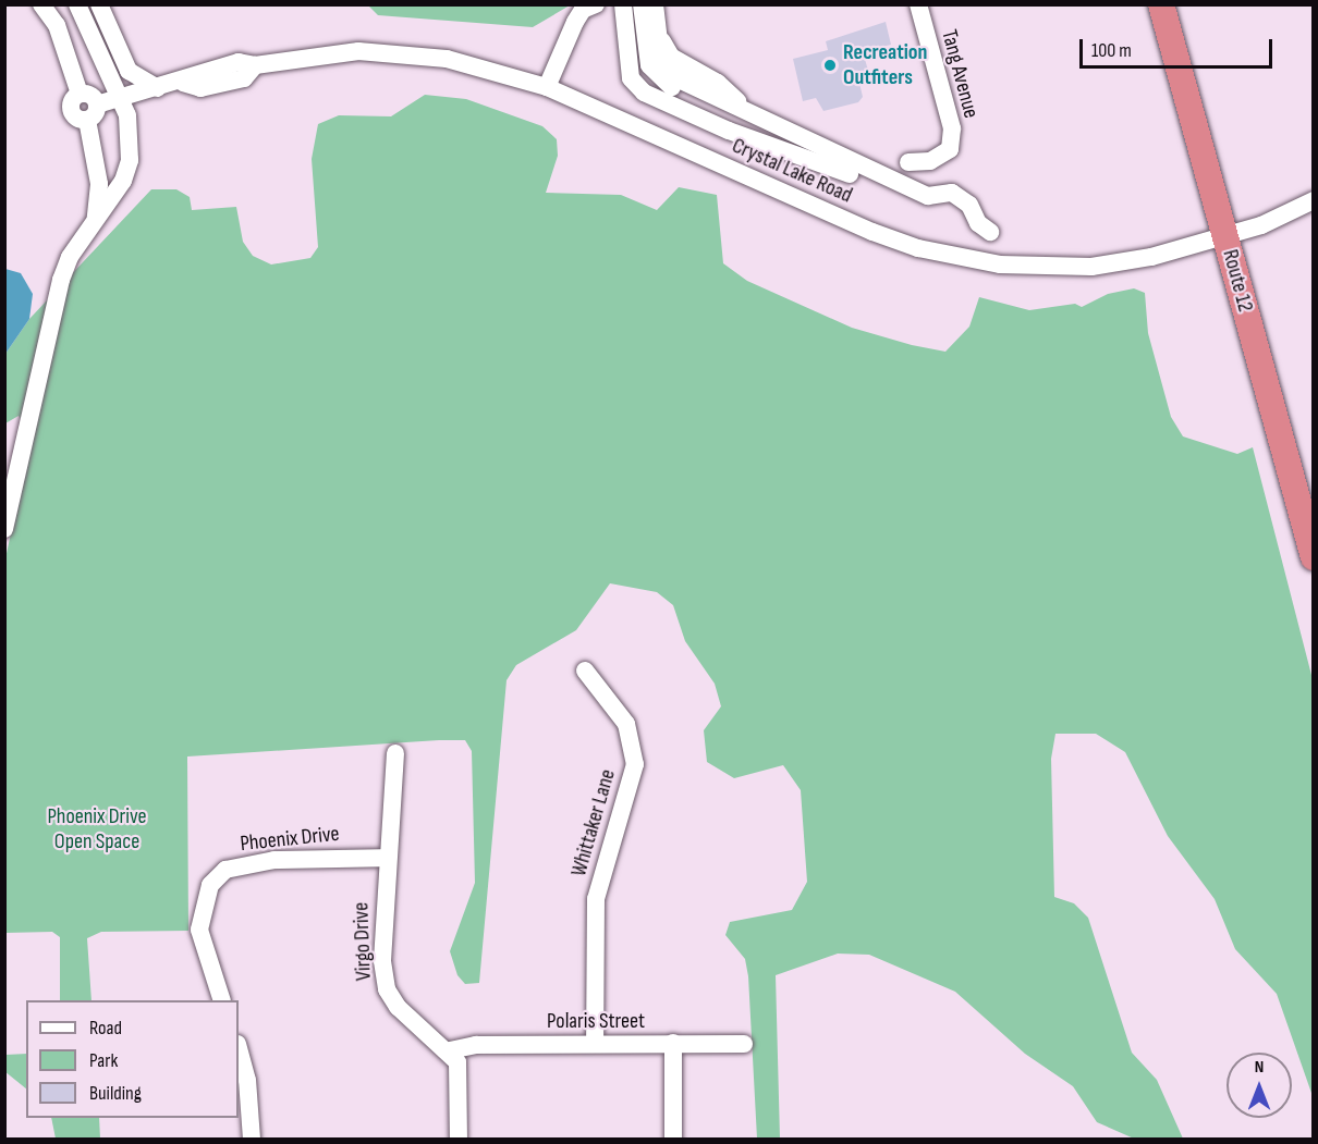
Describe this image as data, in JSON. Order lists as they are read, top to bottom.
{
  "streets": {
    "highway": ["Route 12"],
    "street": [
      "Tang Avenue",
      "Crystal Lake Road",
      "Whittaker Lane",
      "Phoenix Drive",
      "Virgo Drive",
      "Polaris Street"
    ]
  },
  "crossings": [
    ["Crystal Lake Road", "Route 12"],
    ["Whittaker Lane", "Polaris Street"],
    ["Phoenix Drive", "Virgo Drive"],
    ["Virgo Drive", "Polaris Street"]
  ],
  "parks": ["Phoenix Drive Open Space"],
  "places": ["Recreation Outfiters"],
  "legend": ["Road", "Park", "Building"],
  "scale_bar": "100 m",
  "north": "top"
}
